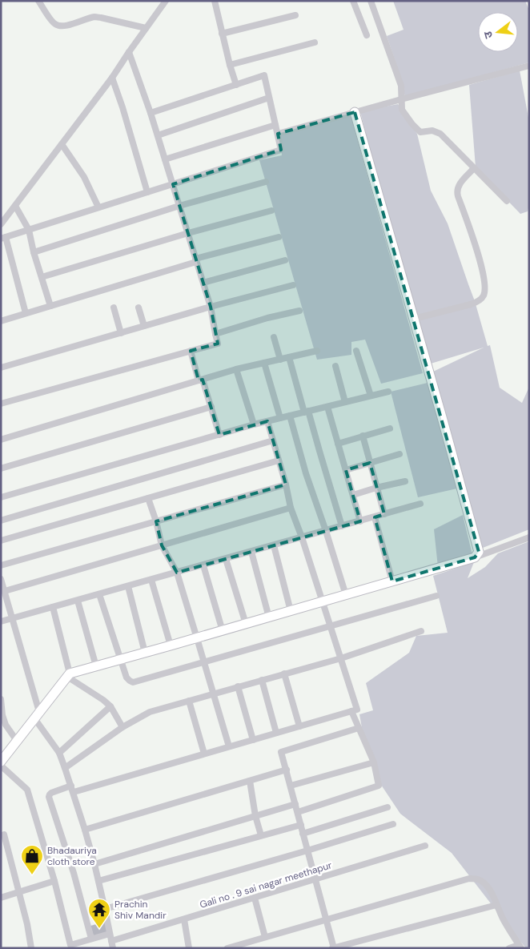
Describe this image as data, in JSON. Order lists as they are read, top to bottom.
{
  "streets": {
    "street": ["Gali no . 9 sai nagar meethapur"]
  },
  "places": {
    "shop": ["Bhadauriya cloth store"],
    "temple": ["Prachin Shiv Mandir"]
  },
  "north": "left"
}
